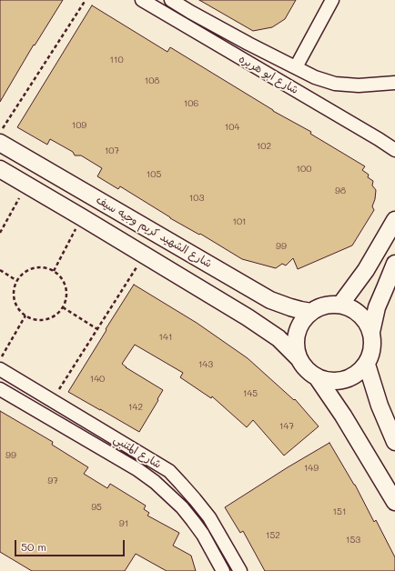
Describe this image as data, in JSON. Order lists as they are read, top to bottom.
{
  "streets": {
    "street": ["شارع ابو هريره", "شارع الشهيد كريم وجيه سيف", "شارع المتنبي"]
  },
  "house_numbers": [
    "110",
    "108",
    "106",
    "109",
    "104",
    "102",
    "107",
    "100",
    "105",
    "98",
    "103",
    "101",
    "99",
    "141",
    "143",
    "140",
    "145",
    "142",
    "147",
    "99",
    "149",
    "97",
    "95",
    "151",
    "91",
    "152",
    "153"
  ],
  "scale_bar": "50 m"
}
